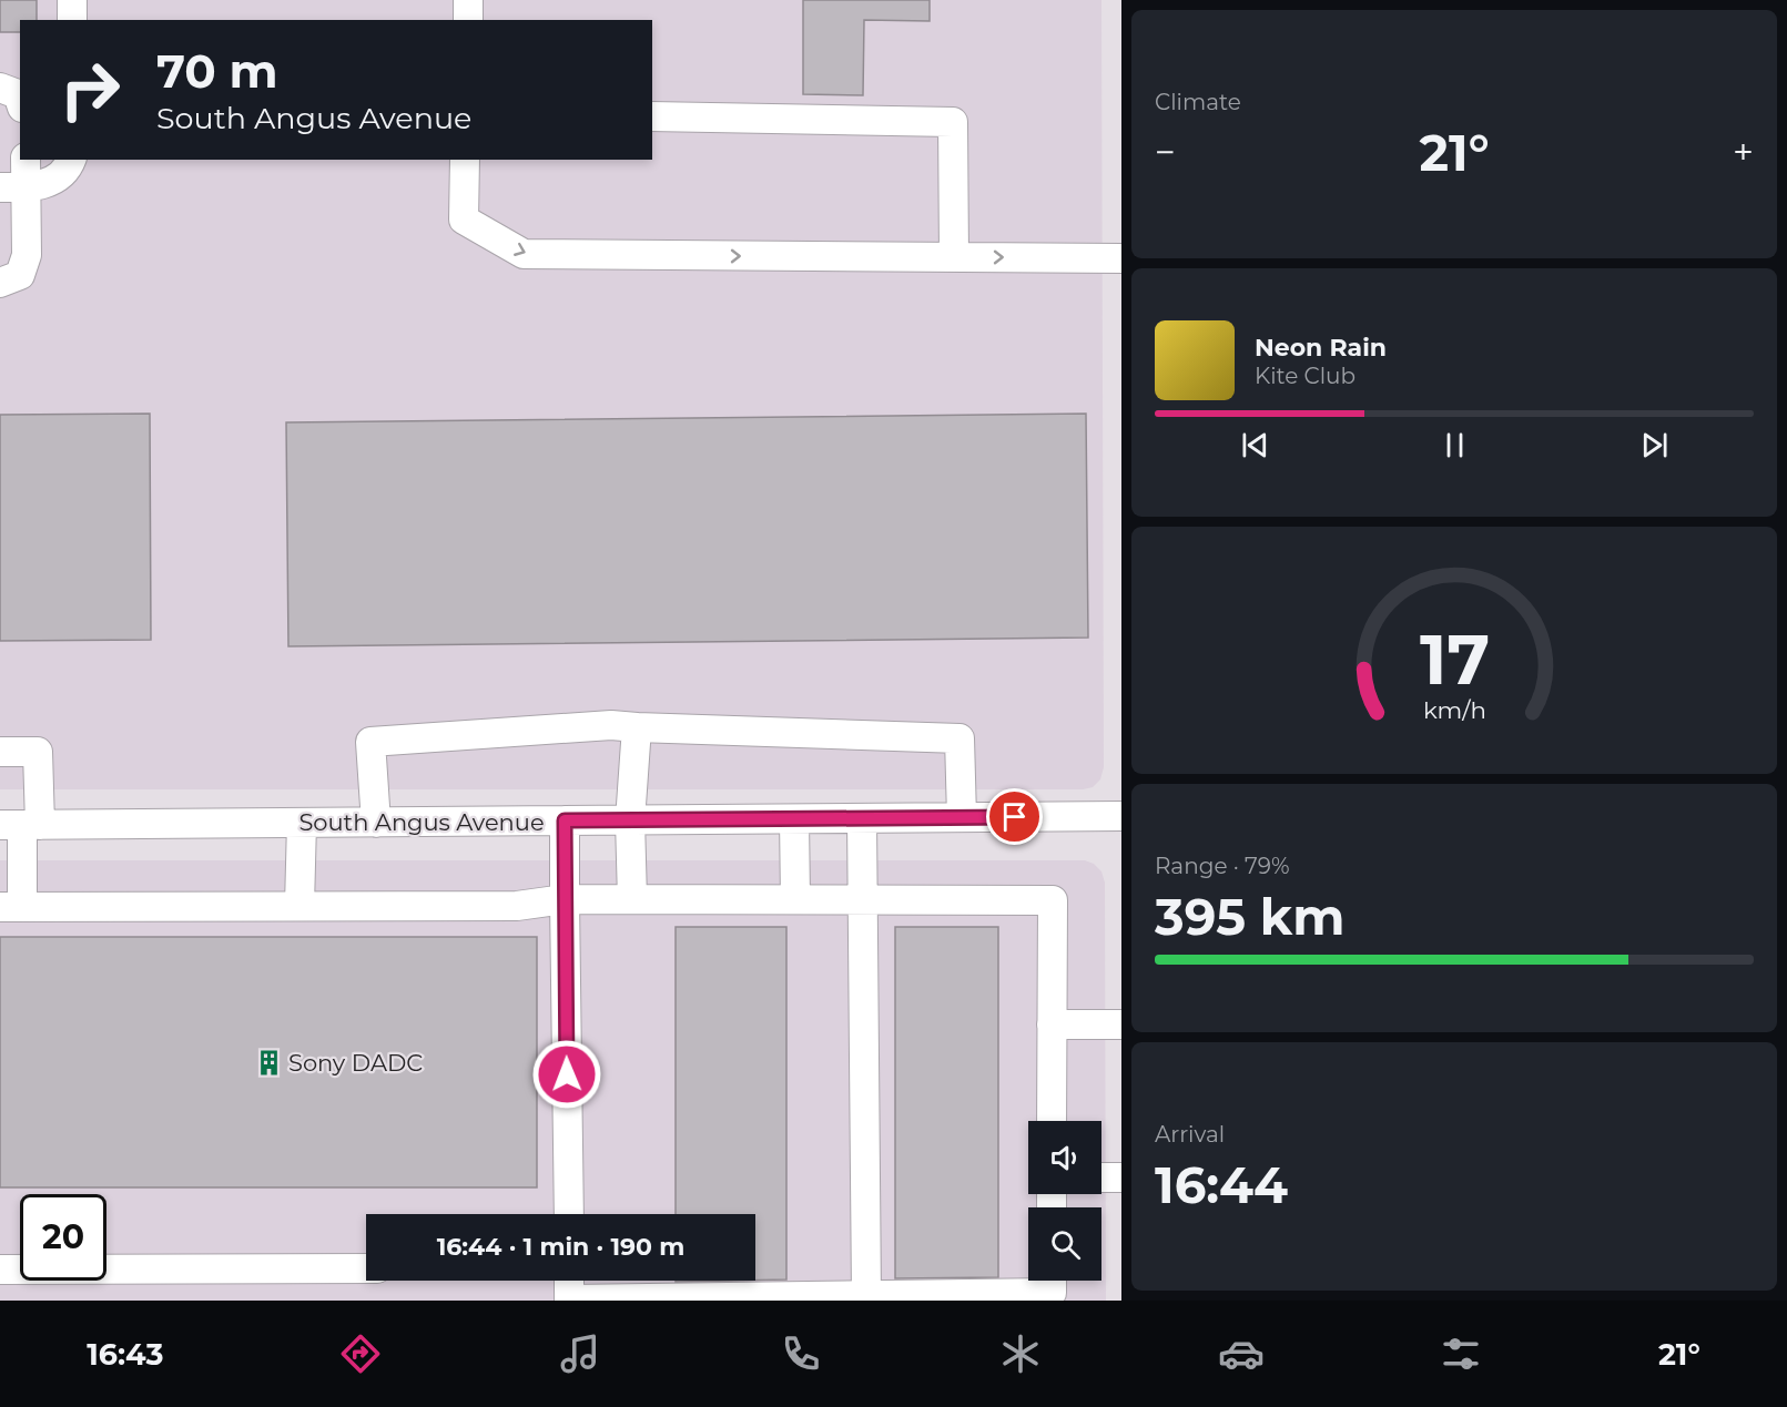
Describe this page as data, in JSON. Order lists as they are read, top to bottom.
{
  "streets": {
    "street": ["South Angus Avenue"]
  },
  "places": {
    "building": ["Sony DADC"]
  },
  "page": {
    "tile": [
      "Climate",
      ["Range · 79%", "395 km"],
      ["Arrival", "16:44"]
    ],
    "turn": ["70 m", "South Angus Avenue"],
    "heat": ["−", "21°", "+"],
    "song": ["Neon Rain", "Kite Club"],
    "limit": "20",
    "trip": "16:44 · 1 min · 190 m",
    "tabs": ["16:43", "21°"],
    "gauge": ["17", "km/h"]
  }
}
